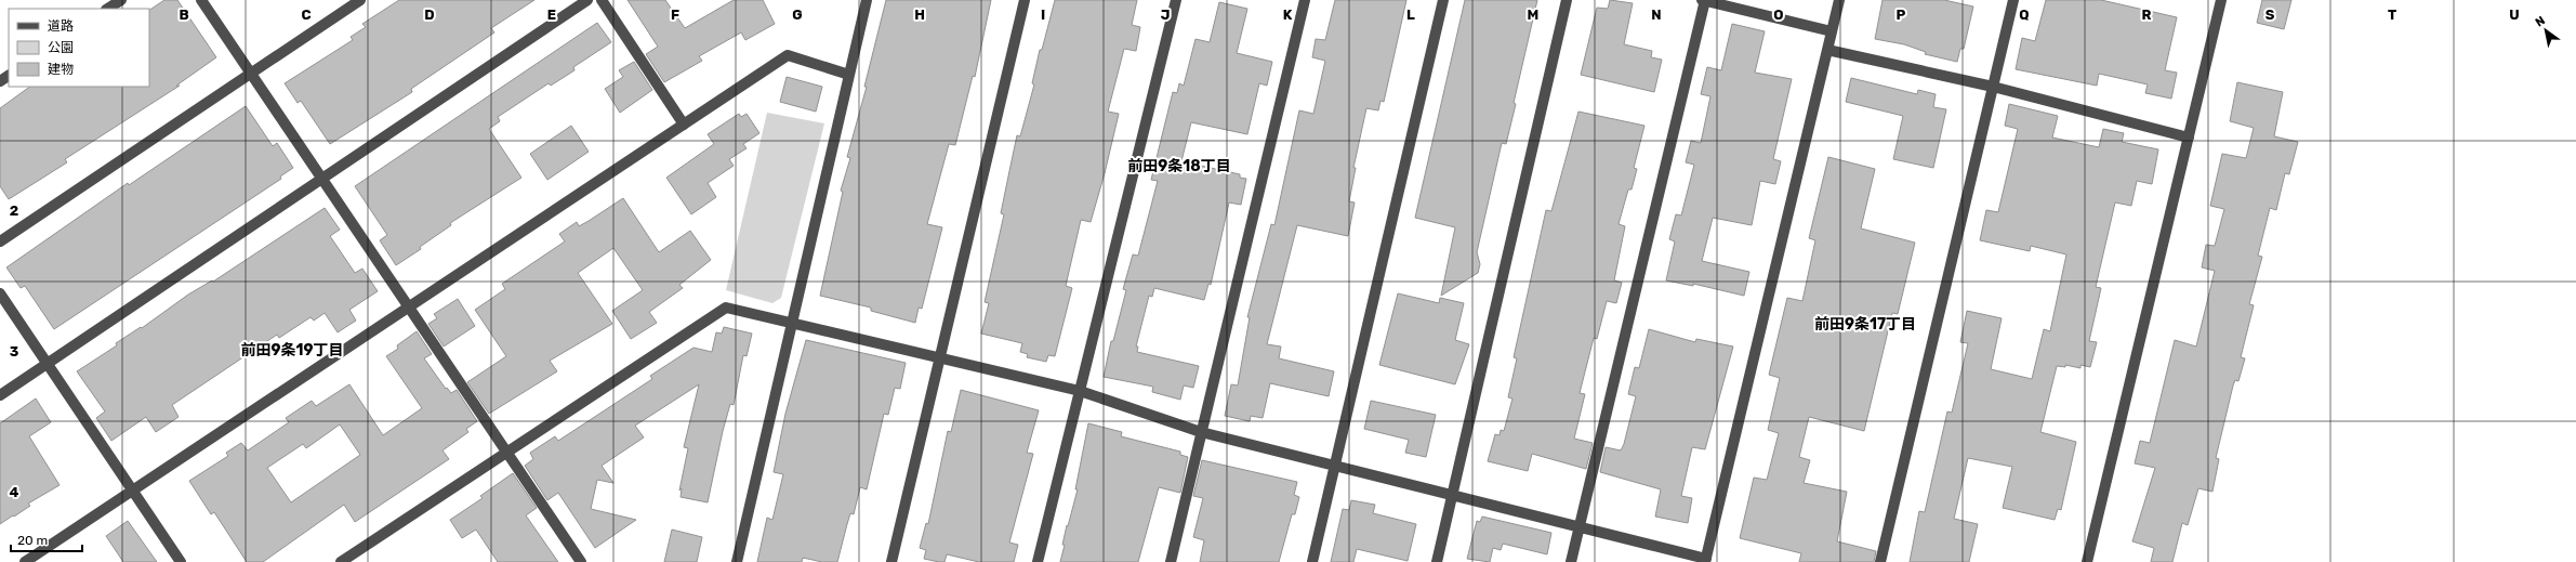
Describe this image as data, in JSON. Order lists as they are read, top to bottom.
{
  "districts": ["前田9条18丁目", "前田9条17丁目", "前田9条19丁目"],
  "legend": ["道路", "公園", "建物"],
  "scale_bar": "20 m",
  "north": "top left",
  "grid": {
    "columns": [
      "B",
      "C",
      "D",
      "E",
      "F",
      "G",
      "H",
      "I",
      "J",
      "K",
      "L",
      "M",
      "N",
      "O",
      "P",
      "Q",
      "R",
      "S",
      "T",
      "U"
    ],
    "rows": ["2", "3", "4"]
  }
}
